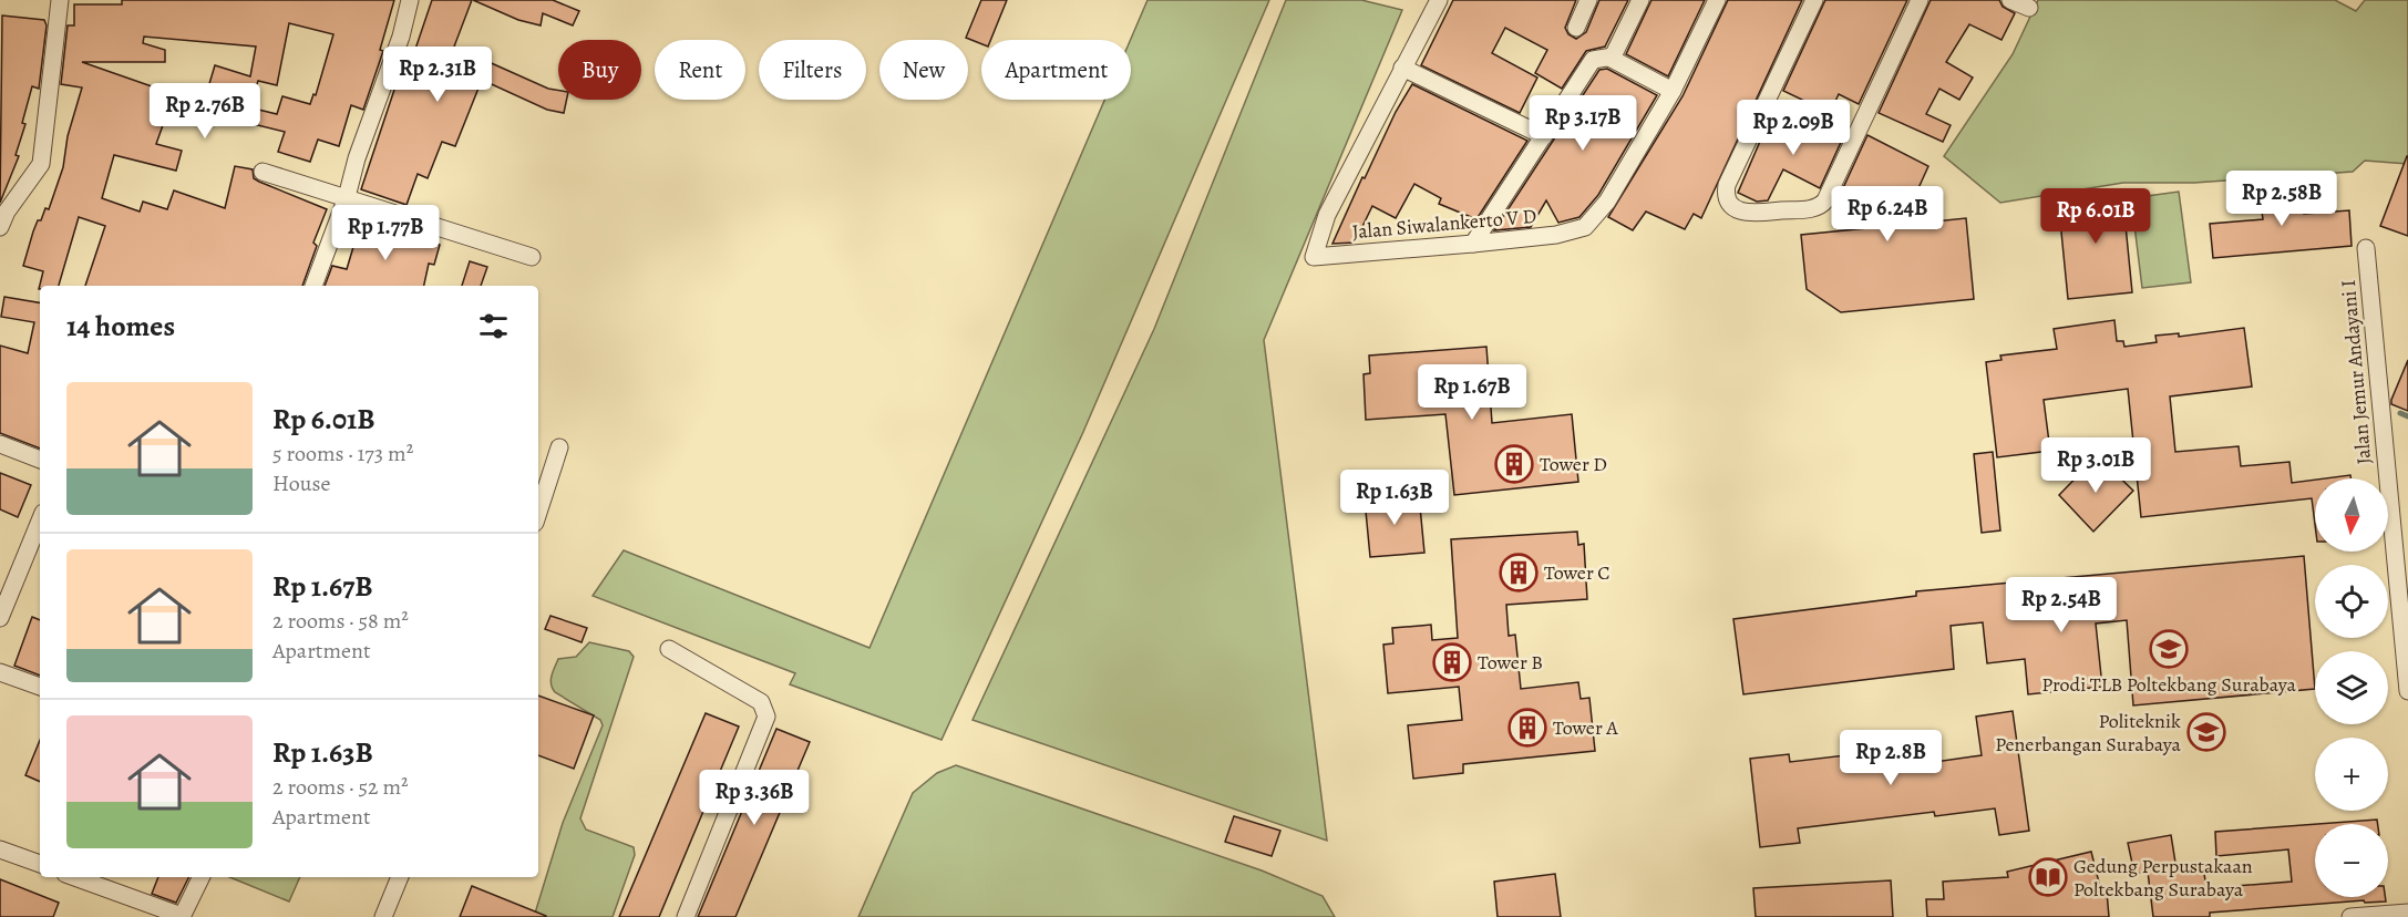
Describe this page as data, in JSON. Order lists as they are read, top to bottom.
{
  "streets": {
    "street": ["Jalan Siwalankerto V D", "Jalan Jemur Andayani I"]
  },
  "places": {
    "building": [
      "Tower D",
      "Tower C",
      "Tower B",
      "Tower A"
    ],
    "school or university": ["Prodi TLB Poltekbang Surabaya", "Politeknik Penerbangan Surabaya"],
    "library": ["Gedung Perpustakaan Poltekbang Surabaya"]
  },
  "north": "bottom",
  "page": {
    "chip": [
      "Buy",
      "Rent",
      "Filters",
      "New",
      "Apartment"
    ],
    "price": [
      "Rp 2.31B",
      "Rp 2.76B",
      "Rp 3.17B",
      "Rp 2.09B",
      "Rp 2.58B",
      "Rp 6.24B",
      "Rp 6.01B",
      "Rp 1.77B",
      "Rp 1.67B",
      "Rp 3.01B",
      "Rp 1.63B",
      "Rp 2.54B",
      "Rp 2.8B",
      "Rp 3.36B"
    ],
    "heading": "14 homes",
    "list": [
      {
        "name": "Rp 6.01B",
        "note": "5 rooms · 173 m² · House"
      },
      {
        "name": "Rp 1.67B",
        "note": "2 rooms · 58 m² · Apartment"
      },
      {
        "name": "Rp 1.63B",
        "note": "2 rooms · 52 m² · Apartment"
      }
    ],
    "map_buttons": ["+", "−"]
  }
}
